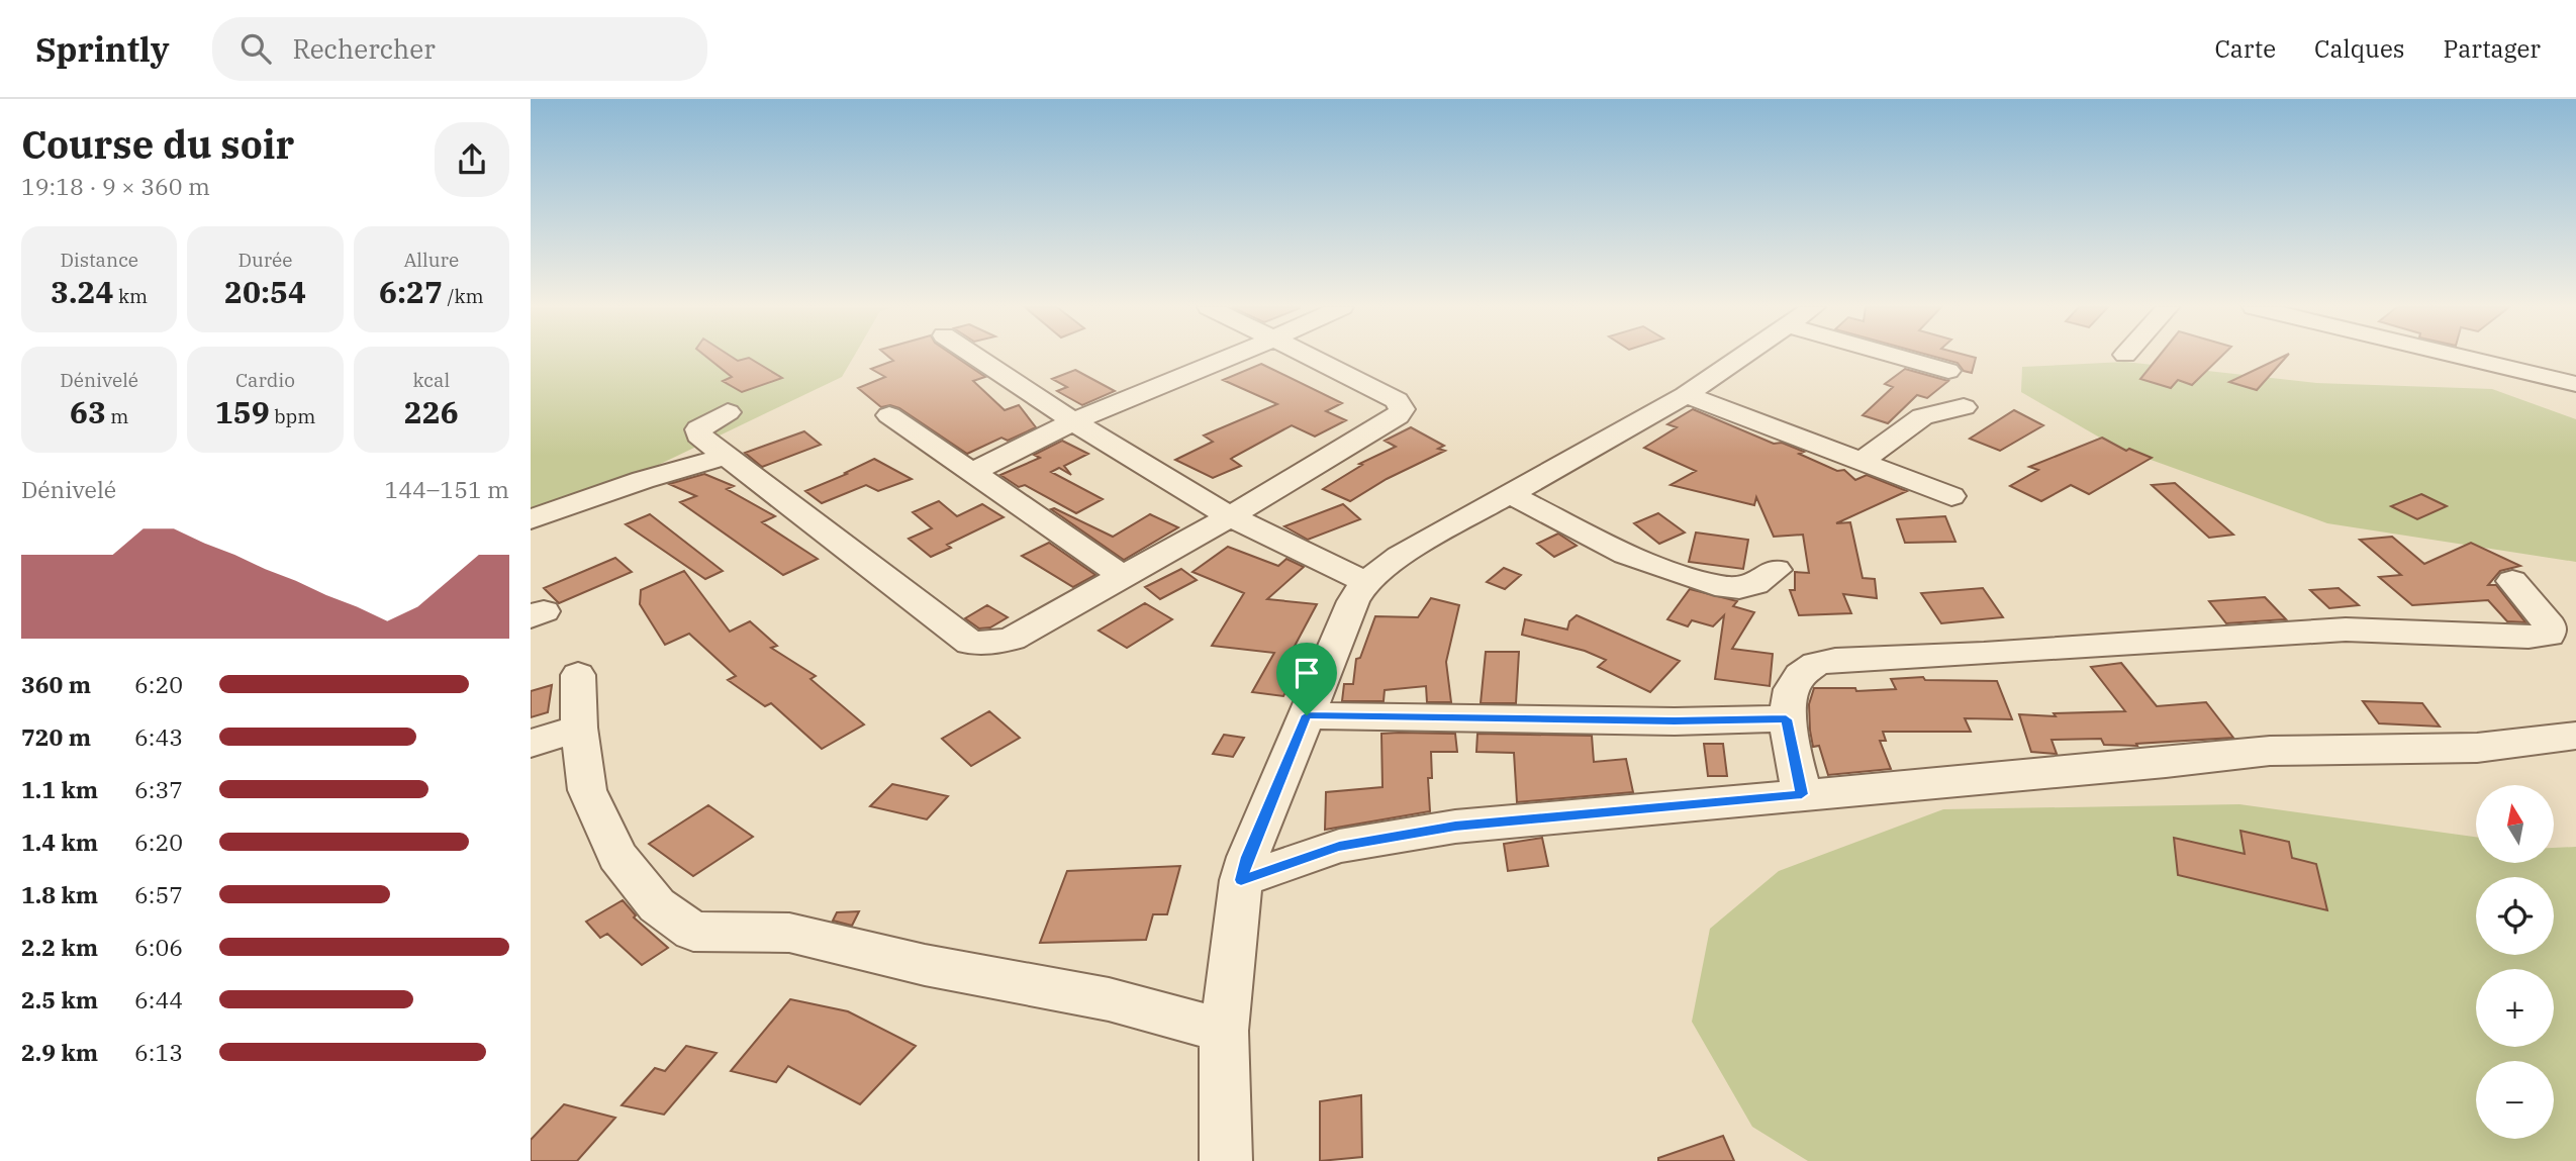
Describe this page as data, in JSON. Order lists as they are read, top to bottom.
{
  "north": "top",
  "page": {
    "header": "Sprintly",
    "search": "Rechercher",
    "nav": ["Carte", "Calques", "Partager"],
    "heading": ["Course du soir", "19:18 · 9 × 360 m"],
    "stats": [
      ["Distance", "3.24 km"],
      ["Durée", "20:54"],
      ["Allure", "6:27 /km"],
      ["Dénivelé", "63 m"],
      ["Cardio", "159 bpm"],
      ["kcal", "226"]
    ],
    "chart": ["Dénivelé", "144–151 m"],
    "list": [
      {
        "name": "360 m",
        "note": "6:20"
      },
      {
        "name": "720 m",
        "note": "6:43"
      },
      {
        "name": "1.1 km",
        "note": "6:37"
      },
      {
        "name": "1.4 km",
        "note": "6:20"
      },
      {
        "name": "1.8 km",
        "note": "6:57"
      },
      {
        "name": "2.2 km",
        "note": "6:06"
      },
      {
        "name": "2.5 km",
        "note": "6:44"
      },
      {
        "name": "2.9 km",
        "note": "6:13"
      }
    ],
    "map_buttons": ["+", "−"]
  }
}
